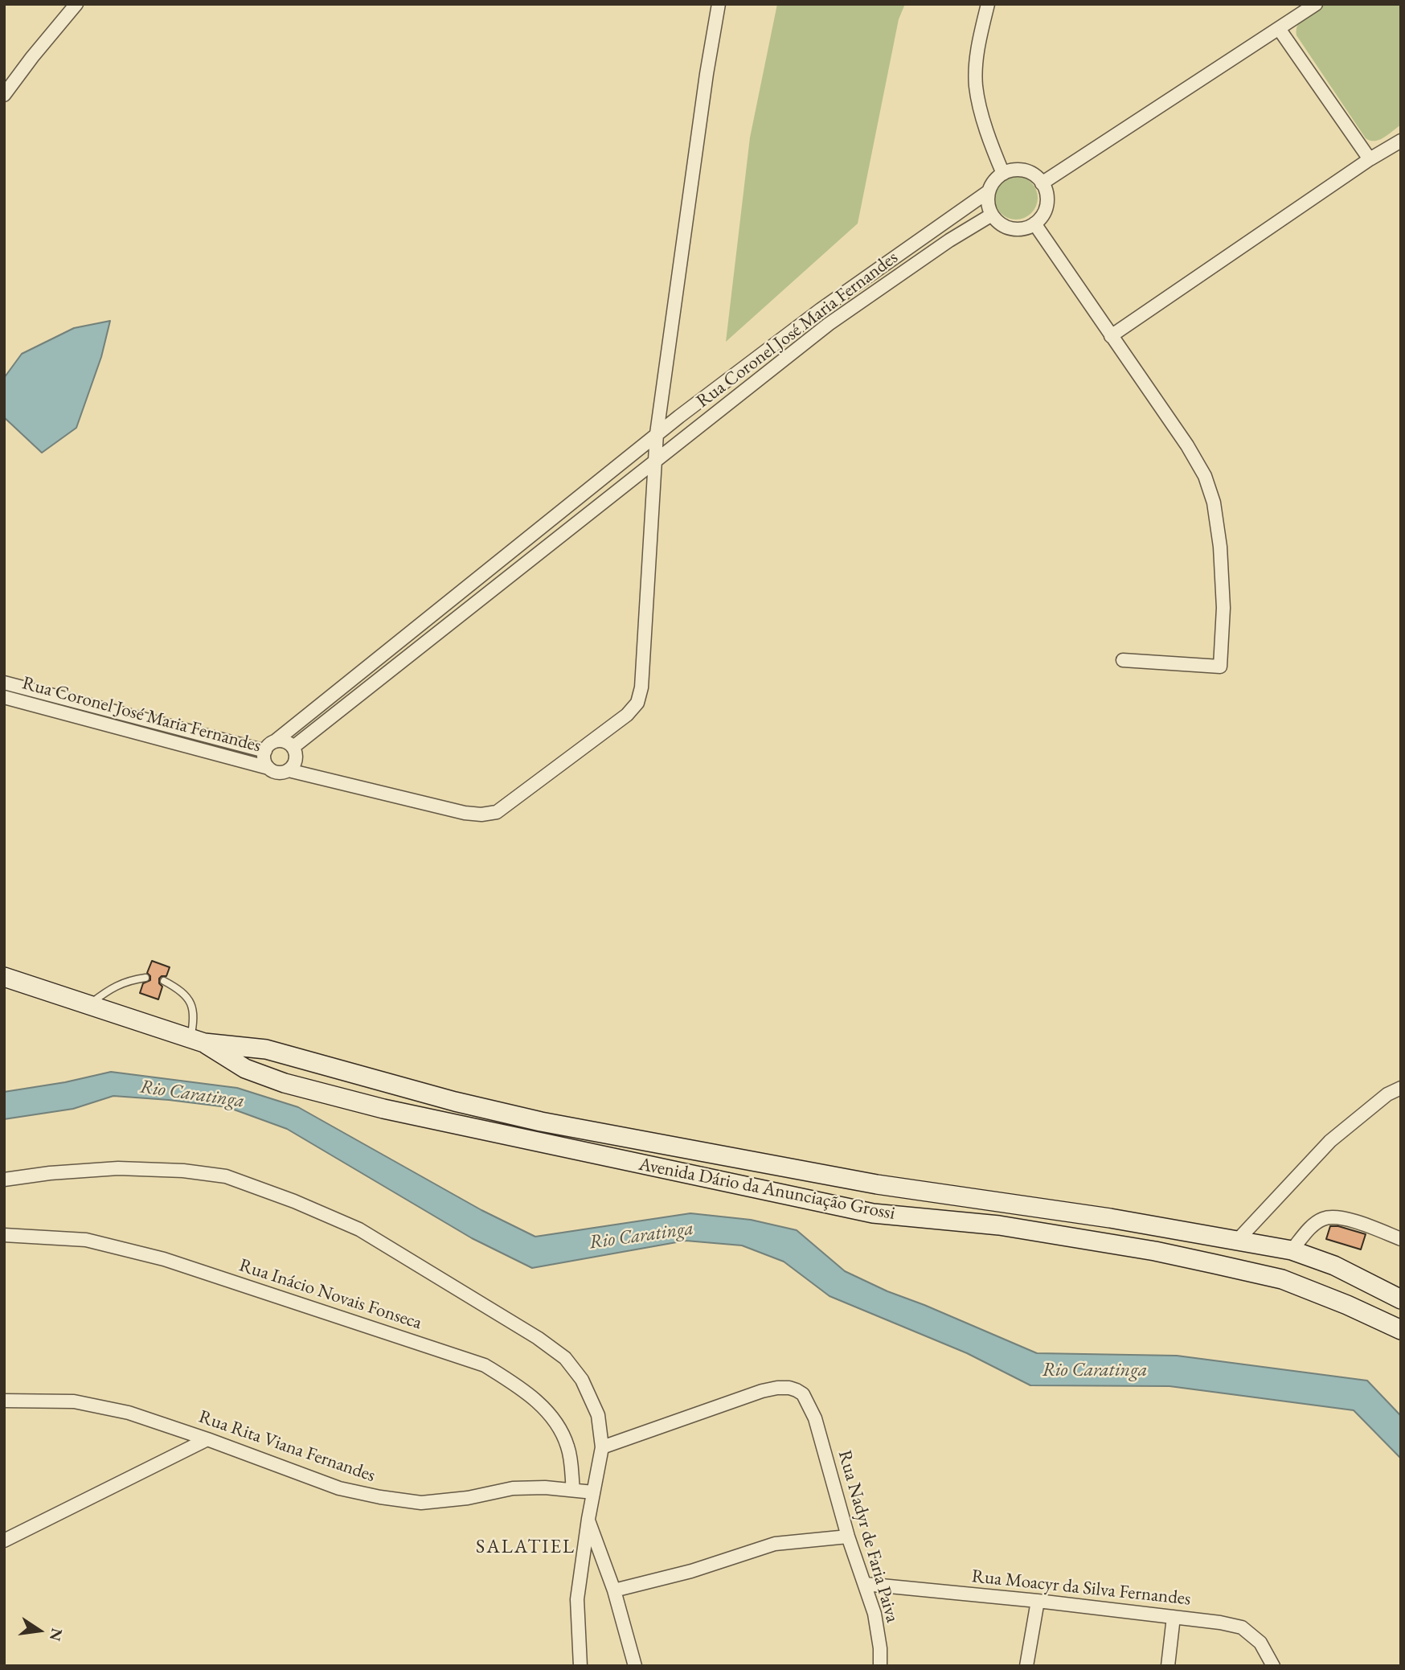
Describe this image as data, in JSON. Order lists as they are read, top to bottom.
{
  "streets": {
    "main road": ["Avenida Dário da Anunciação Grossi"],
    "street": [
      "Rua Coronel José Maria Fernandes",
      "Rua Inácio Novais Fonseca",
      "Rua Rita Viana Fernandes",
      "Rua Nadyr de Faria Paiva",
      "Rua Moacyr da Silva Fernandes"
    ]
  },
  "crossings": [
    ["Rua Inácio Novais Fonseca", "Rua Rita Viana Fernandes"],
    ["Rua Nadyr de Faria Paiva", "Rua Moacyr da Silva Fernandes"]
  ],
  "districts": ["SALATIEL"],
  "water": ["Rio Caratinga"],
  "north": "right"
}
